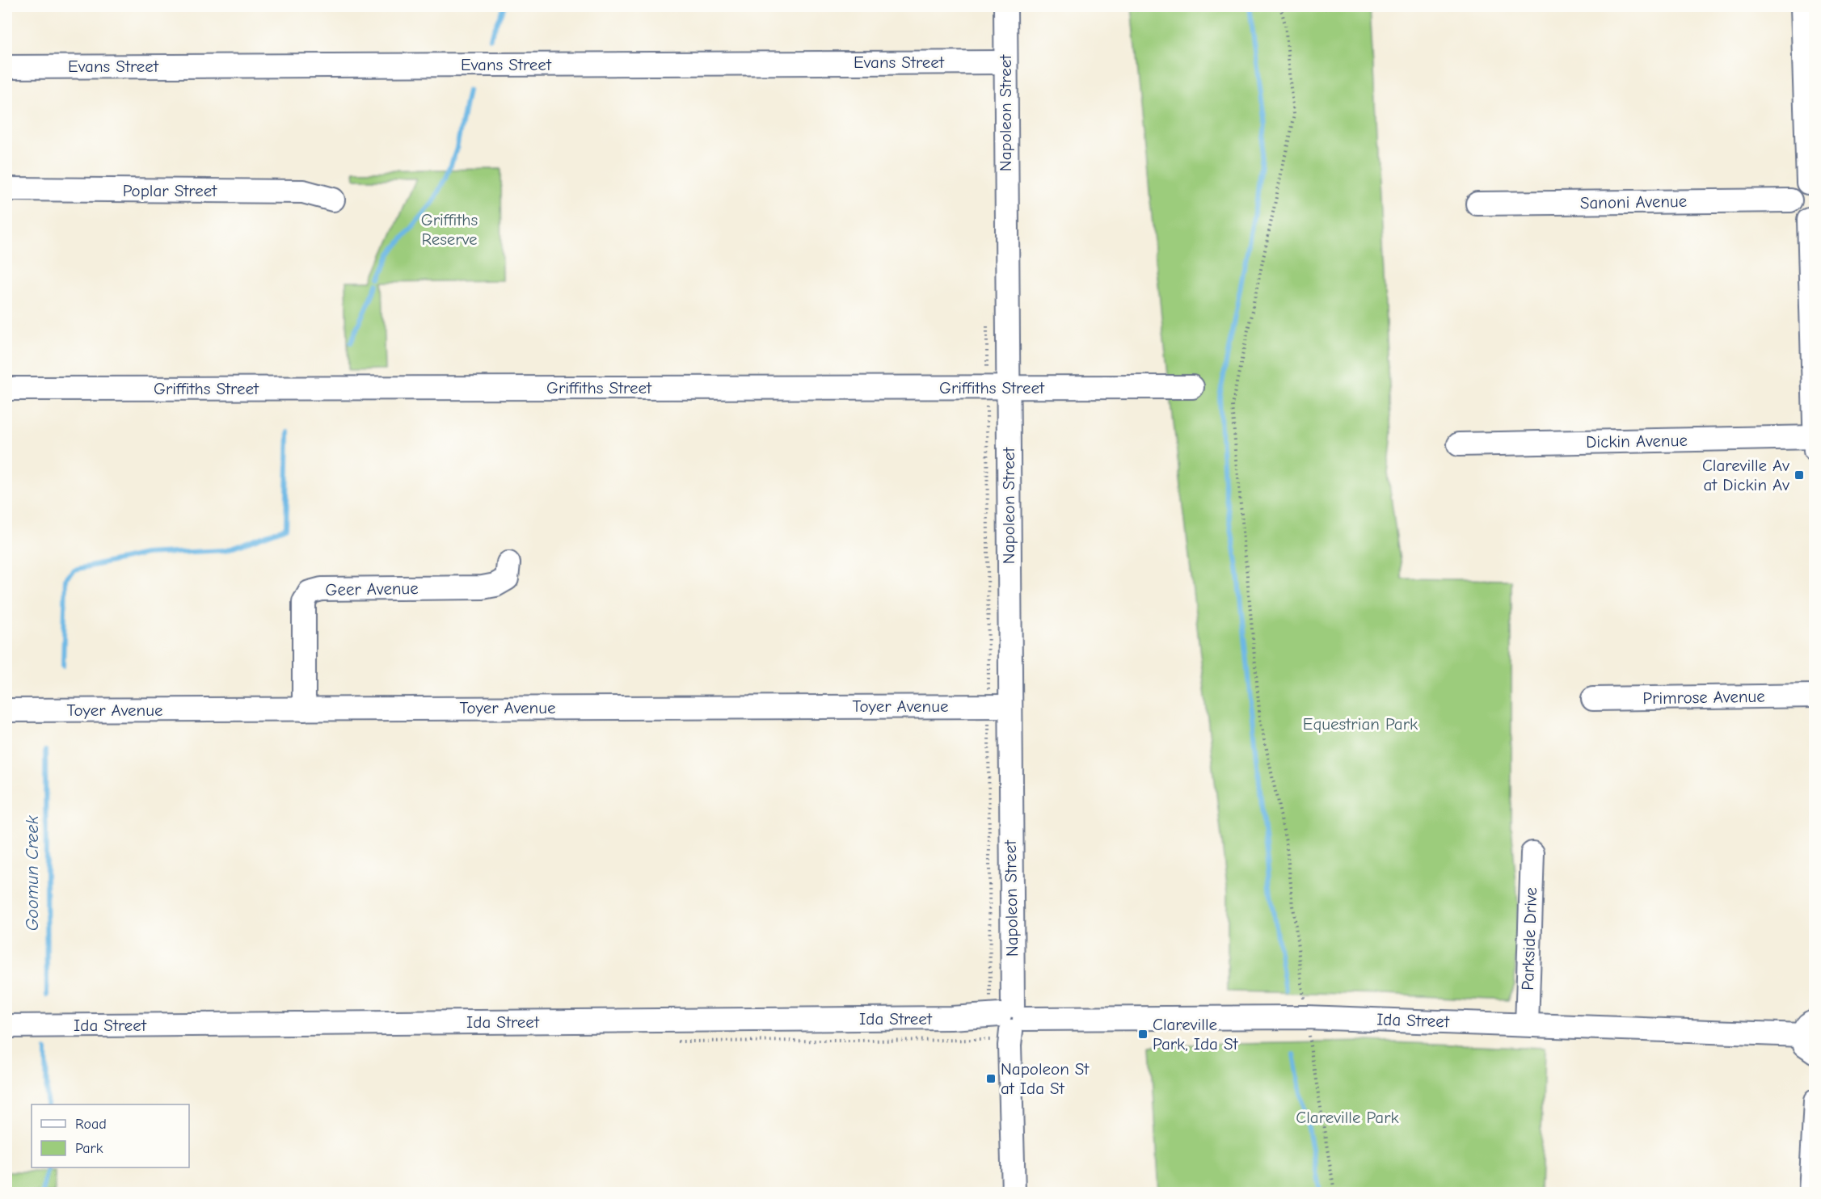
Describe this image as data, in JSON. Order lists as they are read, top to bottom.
{
  "streets": {
    "street": [
      "Evans Street",
      "Napoleon Street",
      "Poplar Street",
      "Sanoni Avenue",
      "Griffiths Street",
      "Dickin Avenue",
      "Geer Avenue",
      "Primrose Avenue",
      "Toyer Avenue",
      "Parkside Drive",
      "Ida Street"
    ]
  },
  "crossings": [
    ["Evans Street", "Napoleon Street"],
    ["Napoleon Street", "Griffiths Street"],
    ["Napoleon Street", "Toyer Avenue"],
    ["Napoleon Street", "Ida Street"],
    ["Geer Avenue", "Toyer Avenue"],
    ["Parkside Drive", "Ida Street"]
  ],
  "water": ["Goomun Creek"],
  "parks": ["Griffiths Reserve", "Equestrian Park", "Clareville Park"],
  "places": {
    "transit": ["Clareville Av at Dickin Av", "Clareville Park, Ida St", "Napoleon St at Ida St"]
  },
  "legend": ["Road", "Park"]
}
